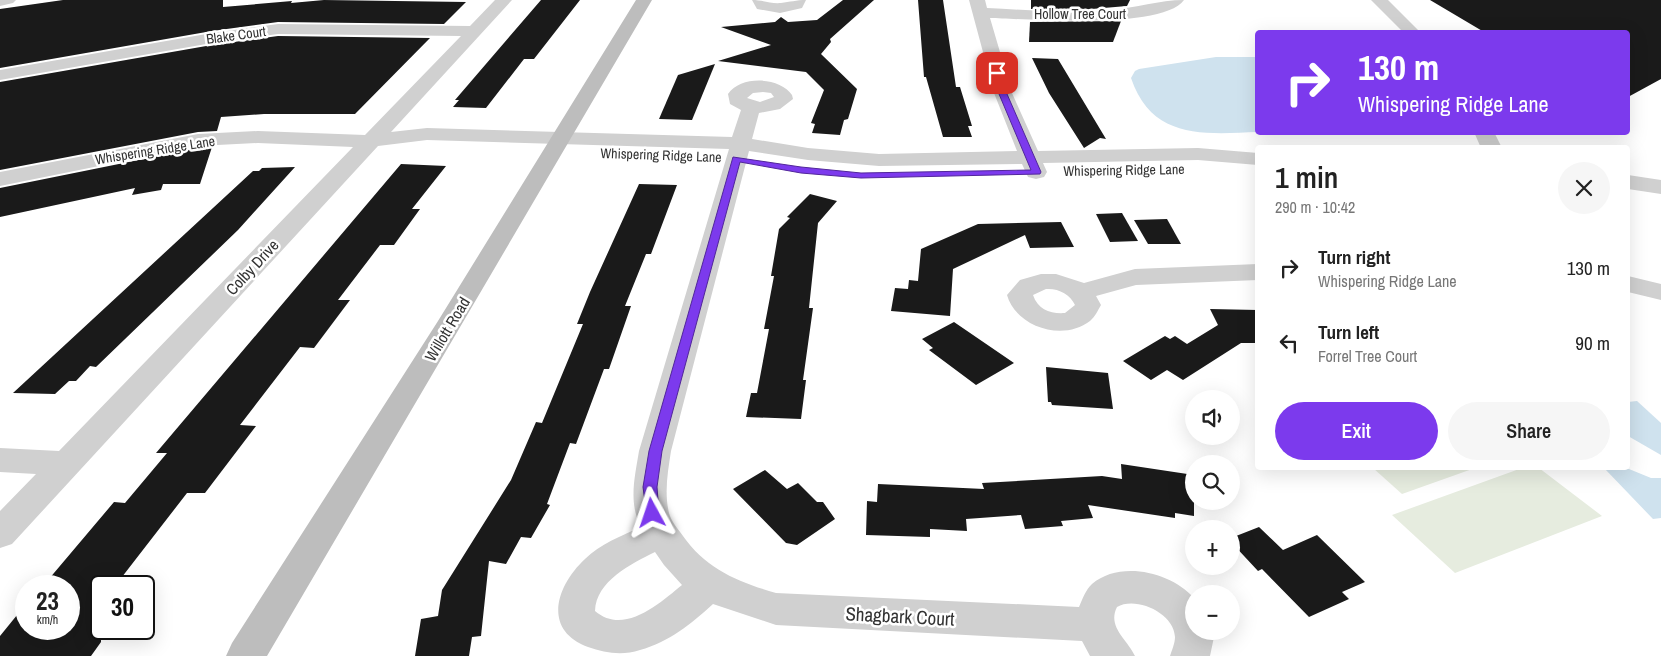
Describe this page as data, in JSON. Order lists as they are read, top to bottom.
{
  "streets": {
    "main road": ["Willott Road"],
    "street": [
      "Hollow Tree Court",
      "Blake Court",
      "Whispering Ridge Lane",
      "Colby Drive",
      "Shagbark Court"
    ]
  },
  "crossings": [
    ["Blake Court", "Colby Drive"],
    ["Whispering Ridge Lane", "Colby Drive"],
    ["Whispering Ridge Lane", "Willott Road"],
    ["Whispering Ridge Lane", "Shagbark Court"]
  ],
  "page": {
    "turn": ["130 m", "Whispering Ridge Lane"],
    "heading": ["1 min", "290 m · 10:42"],
    "list": [
      {
        "name": "Turn right",
        "note": "Whispering Ridge Lane",
        "value": "130 m"
      },
      {
        "name": "Turn left",
        "note": "Forrel Tree Court",
        "value": "90 m"
      }
    ],
    "map_buttons": ["+", "−"],
    "buttons": ["Exit", "Share"],
    "speed": "23 km/h",
    "limit": "30"
  }
}
